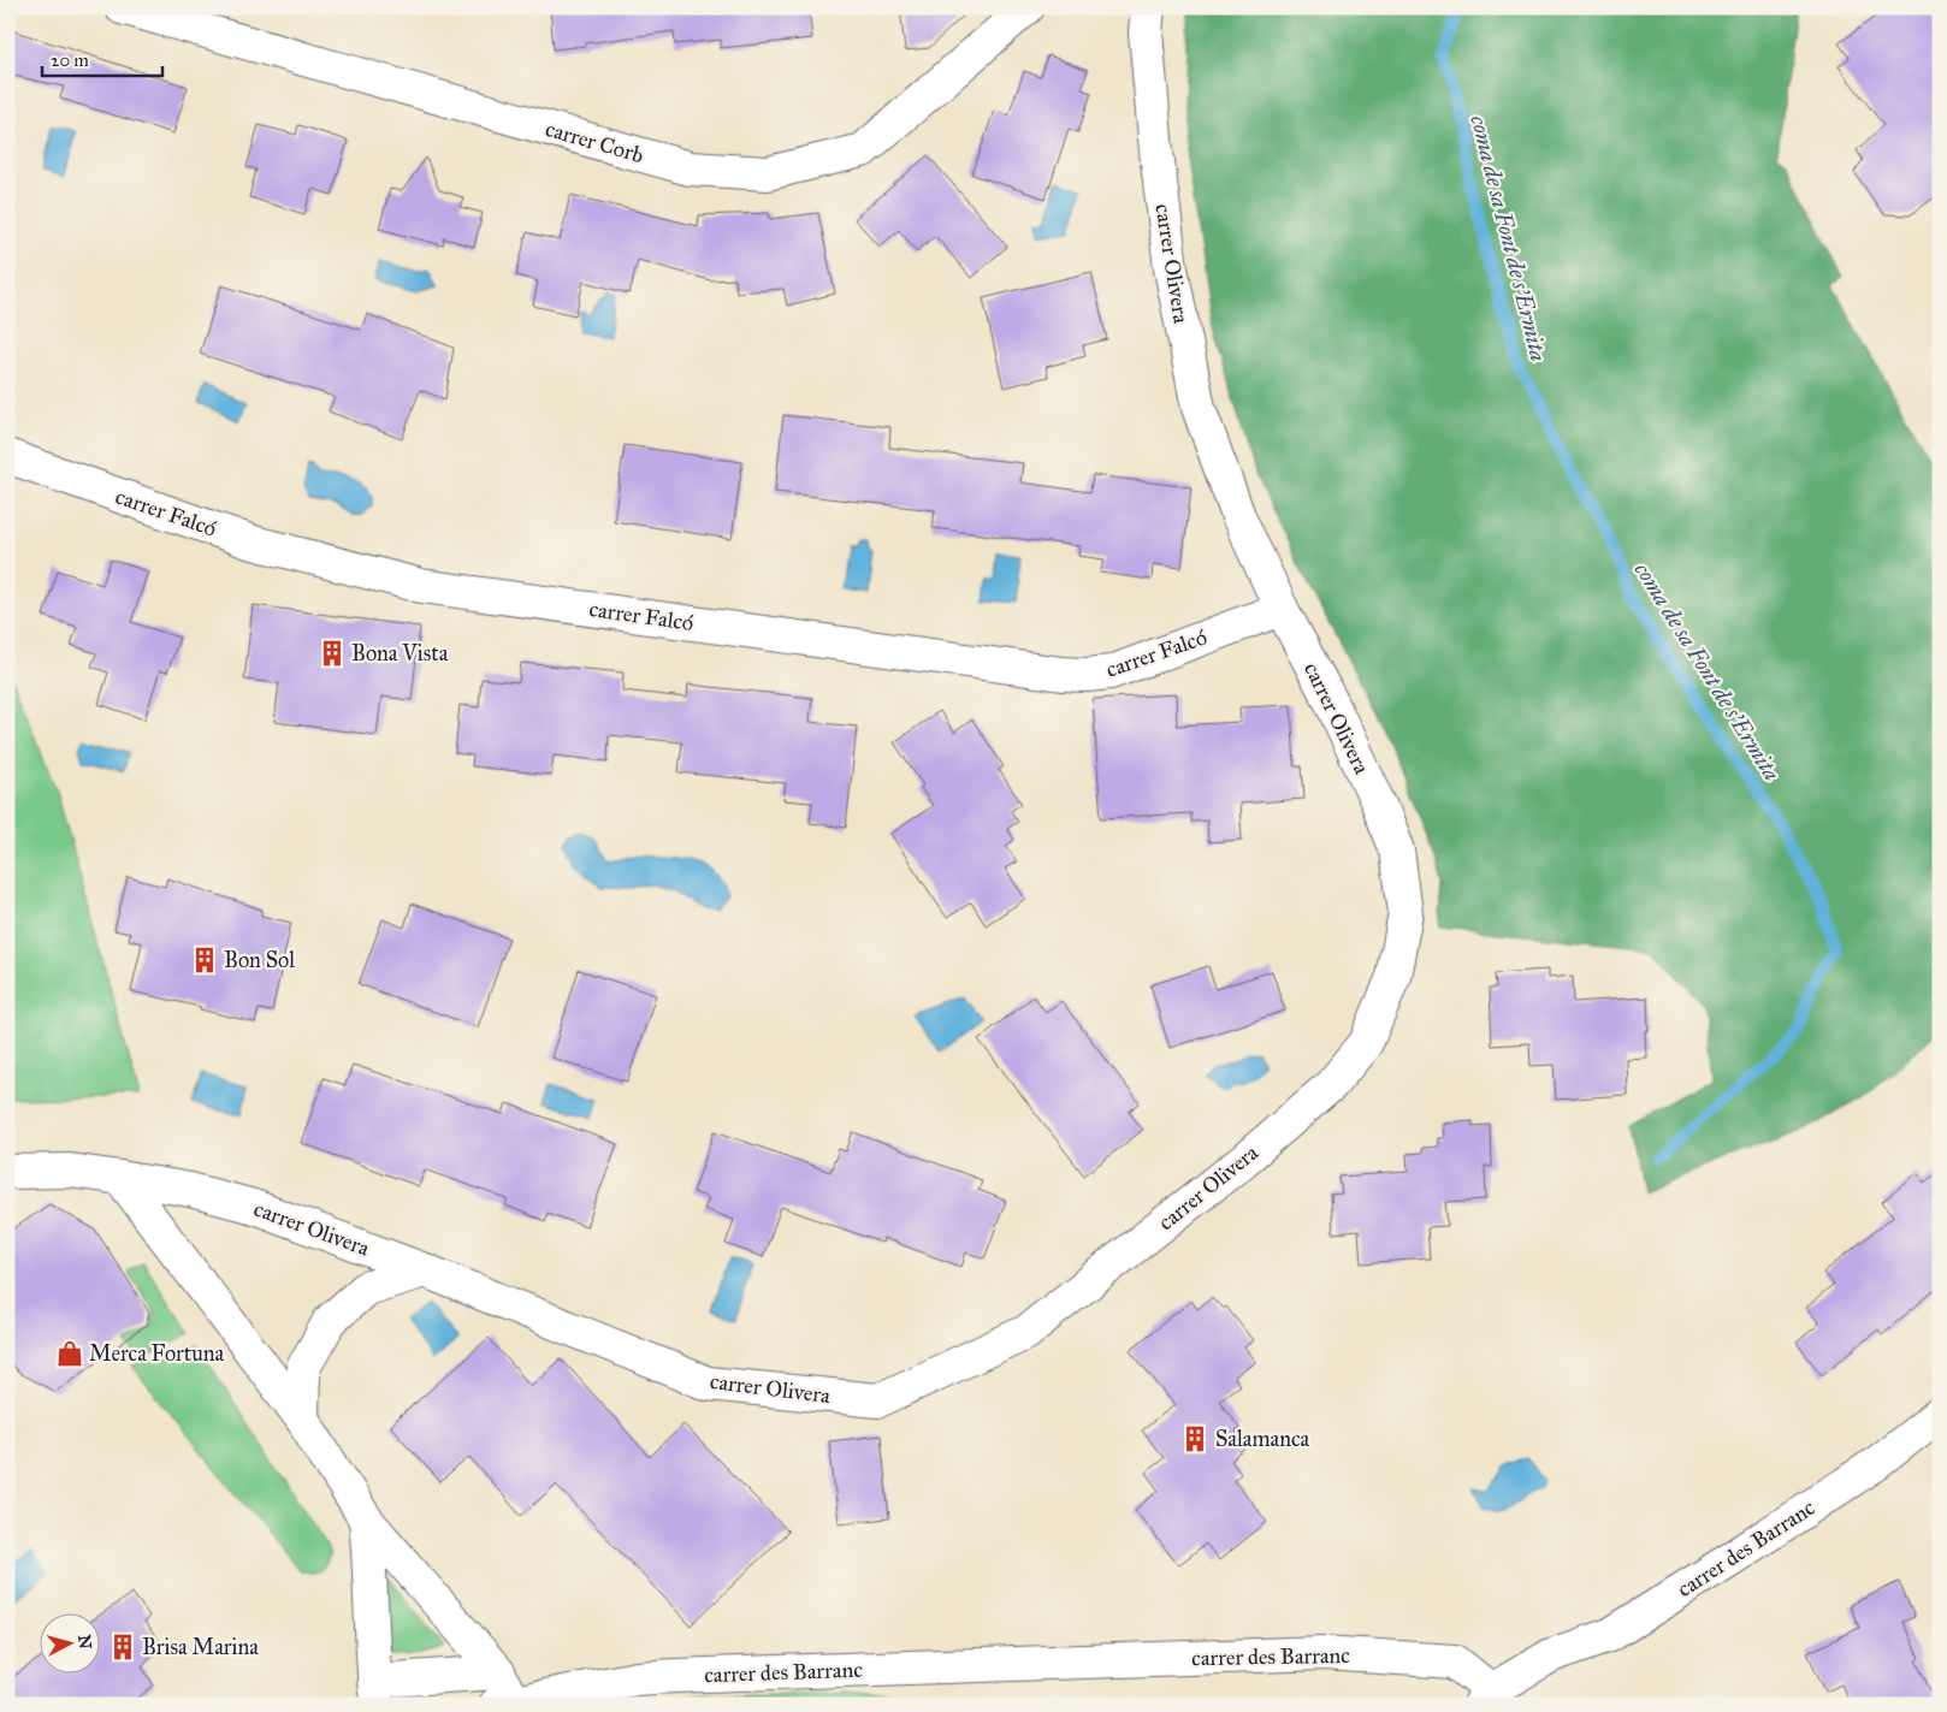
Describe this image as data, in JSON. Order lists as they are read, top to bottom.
{
  "streets": {
    "street": [
      "carrer Corb",
      "carrer Olivera",
      "carrer Falcó",
      "carrer des Barranc"
    ]
  },
  "crossings": [
    ["carrer Olivera", "carrer Falcó"]
  ],
  "water": ["coma de sa Font de s'Ermita"],
  "places": {
    "building": [
      "Bona Vista",
      "Bon Sol",
      "Salamanca",
      "Brisa Marina"
    ],
    "shop": ["Merca Fortuna"]
  },
  "scale_bar": "20 m",
  "north": "right"
}
